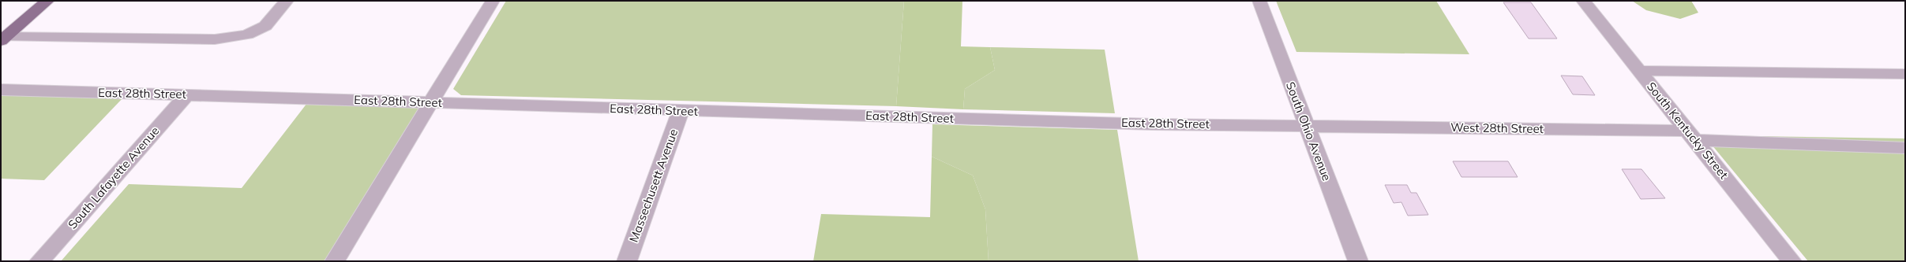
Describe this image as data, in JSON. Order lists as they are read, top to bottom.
{
  "streets": {
    "street": [
      "East 28th Street",
      "West 28th Street",
      "South Kentucky Street",
      "South Ohio Avenue",
      "South Lafayette Avenue",
      "Massechusett Avenue"
    ]
  },
  "crossings": [
    ["East 28th Street", "West 28th Street"],
    ["East 28th Street", "South Ohio Avenue"],
    ["East 28th Street", "South Lafayette Avenue"],
    ["East 28th Street", "Massechusett Avenue"],
    ["West 28th Street", "South Kentucky Street"],
    ["West 28th Street", "South Ohio Avenue"]
  ]
}
